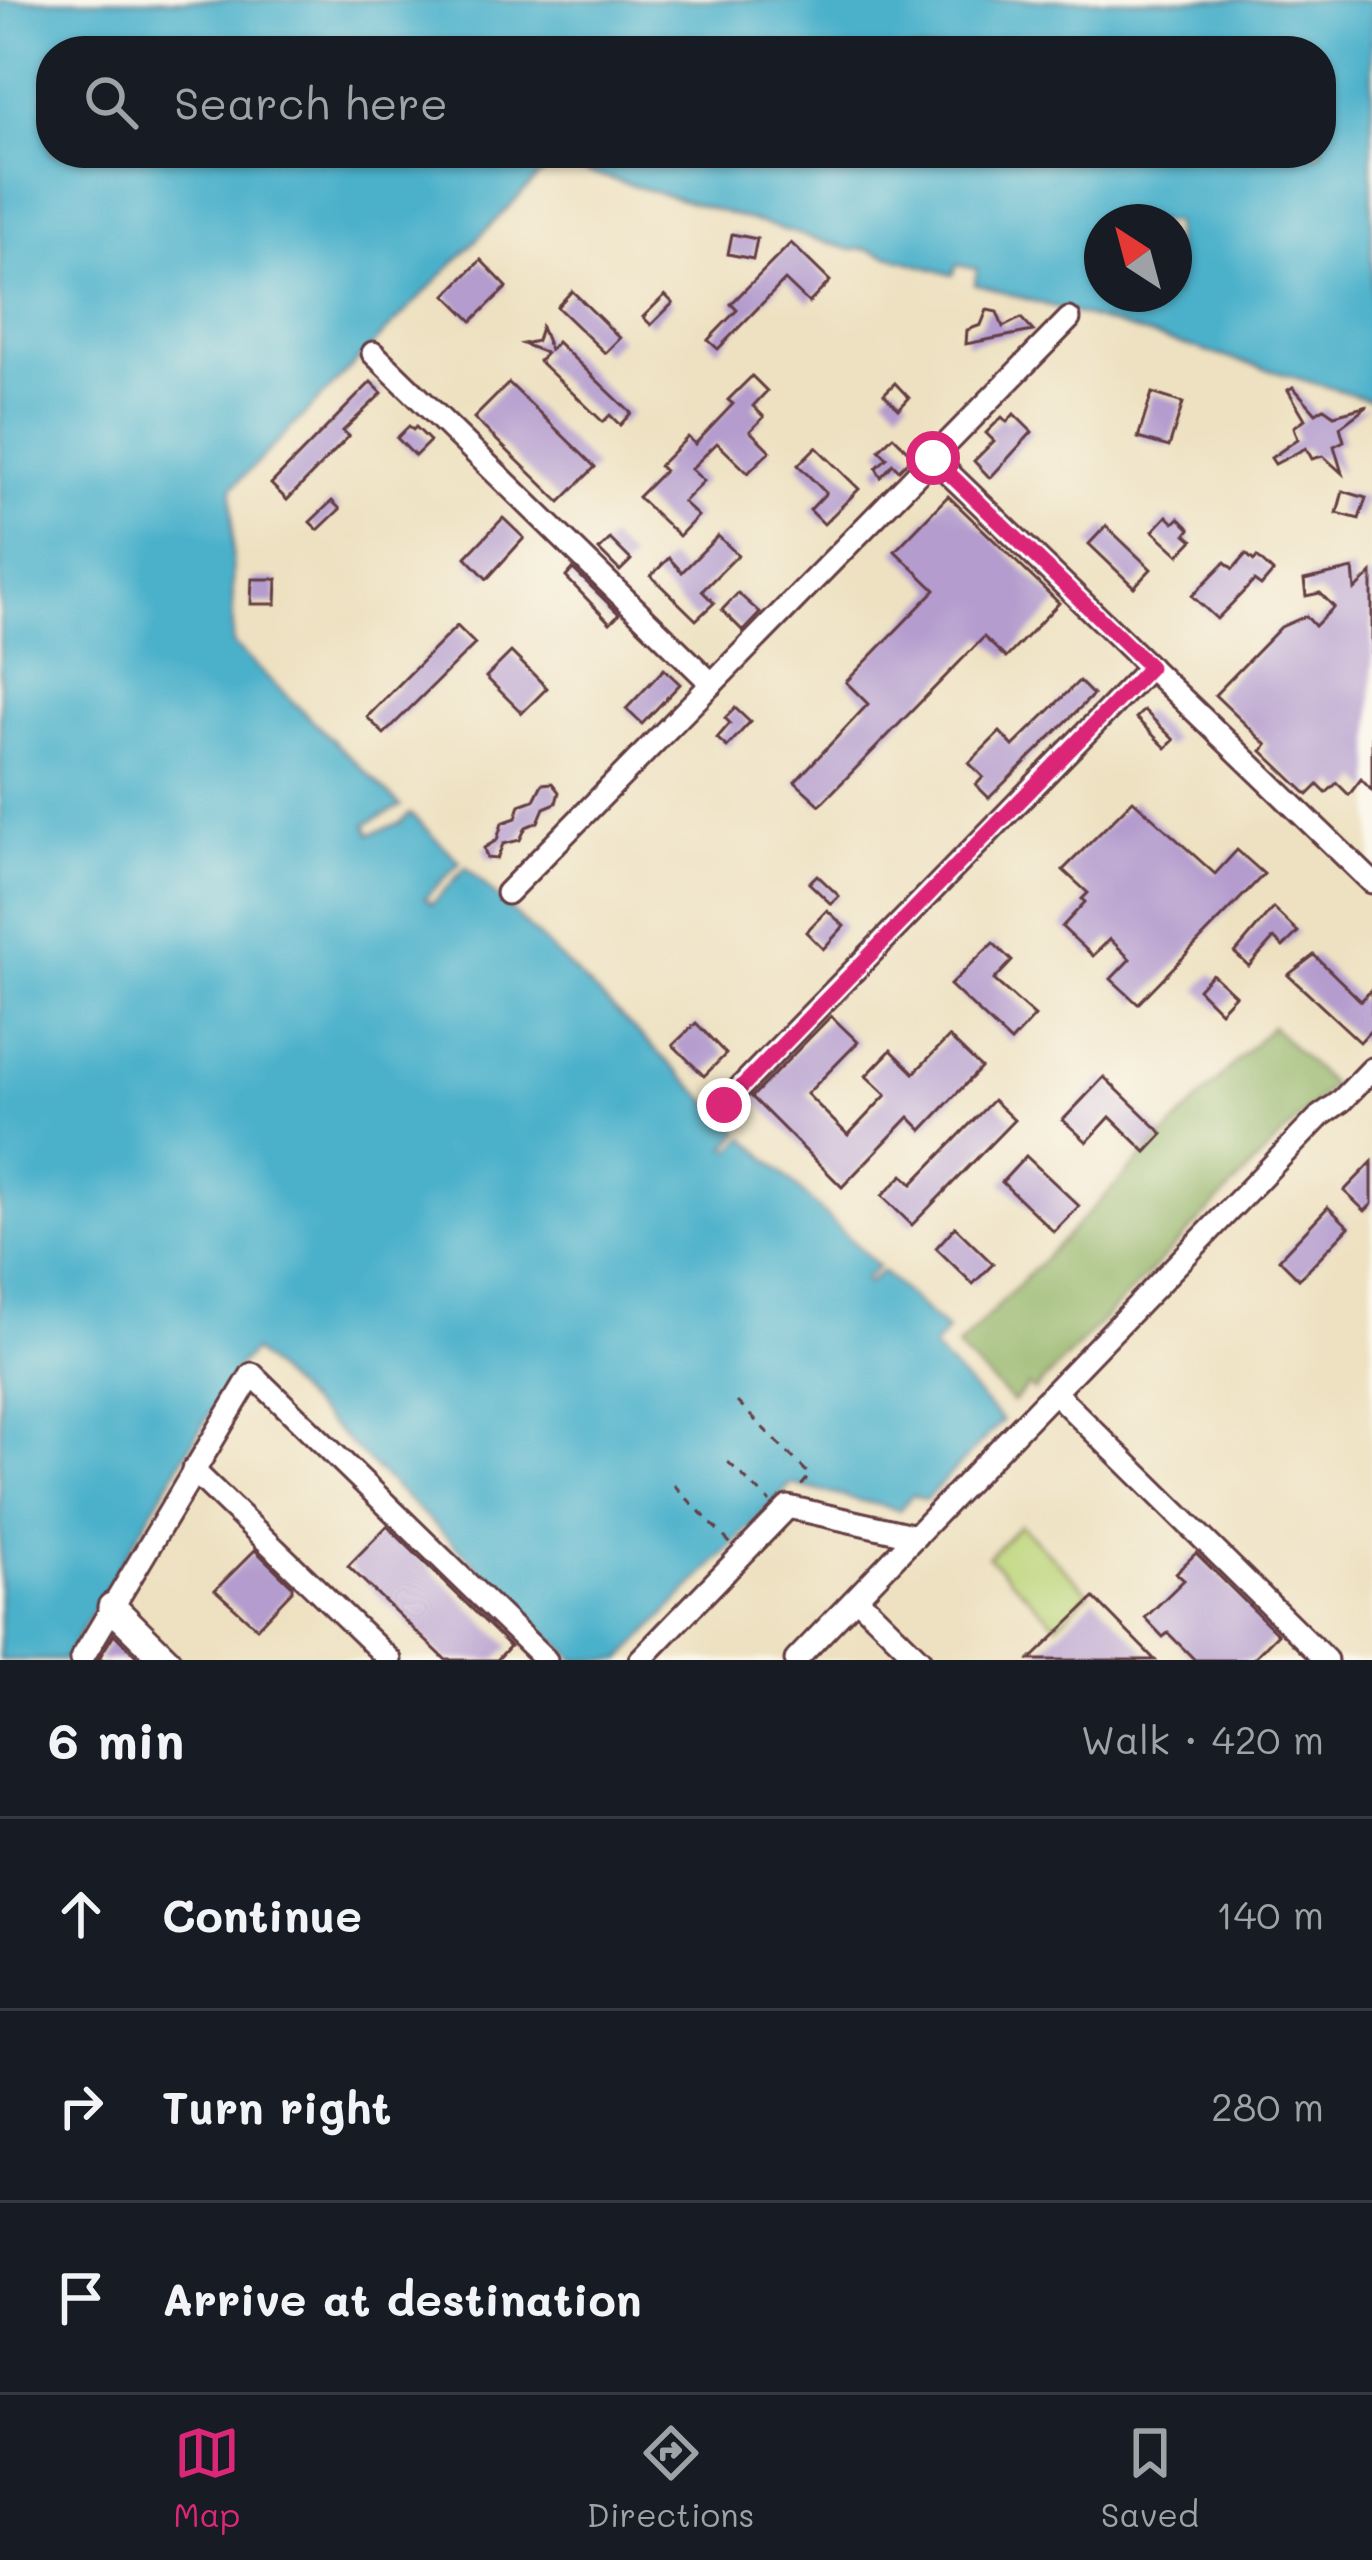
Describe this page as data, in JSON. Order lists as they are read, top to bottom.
{
  "north": "top left",
  "page": {
    "search": "Search here",
    "heading": ["6 min", "Walk · 420 m"],
    "list": [
      ["Continue", "140 m"],
      ["Turn right", "280 m"],
      "Arrive at destination"
    ],
    "nav": ["Map", "Directions", "Saved"]
  }
}
